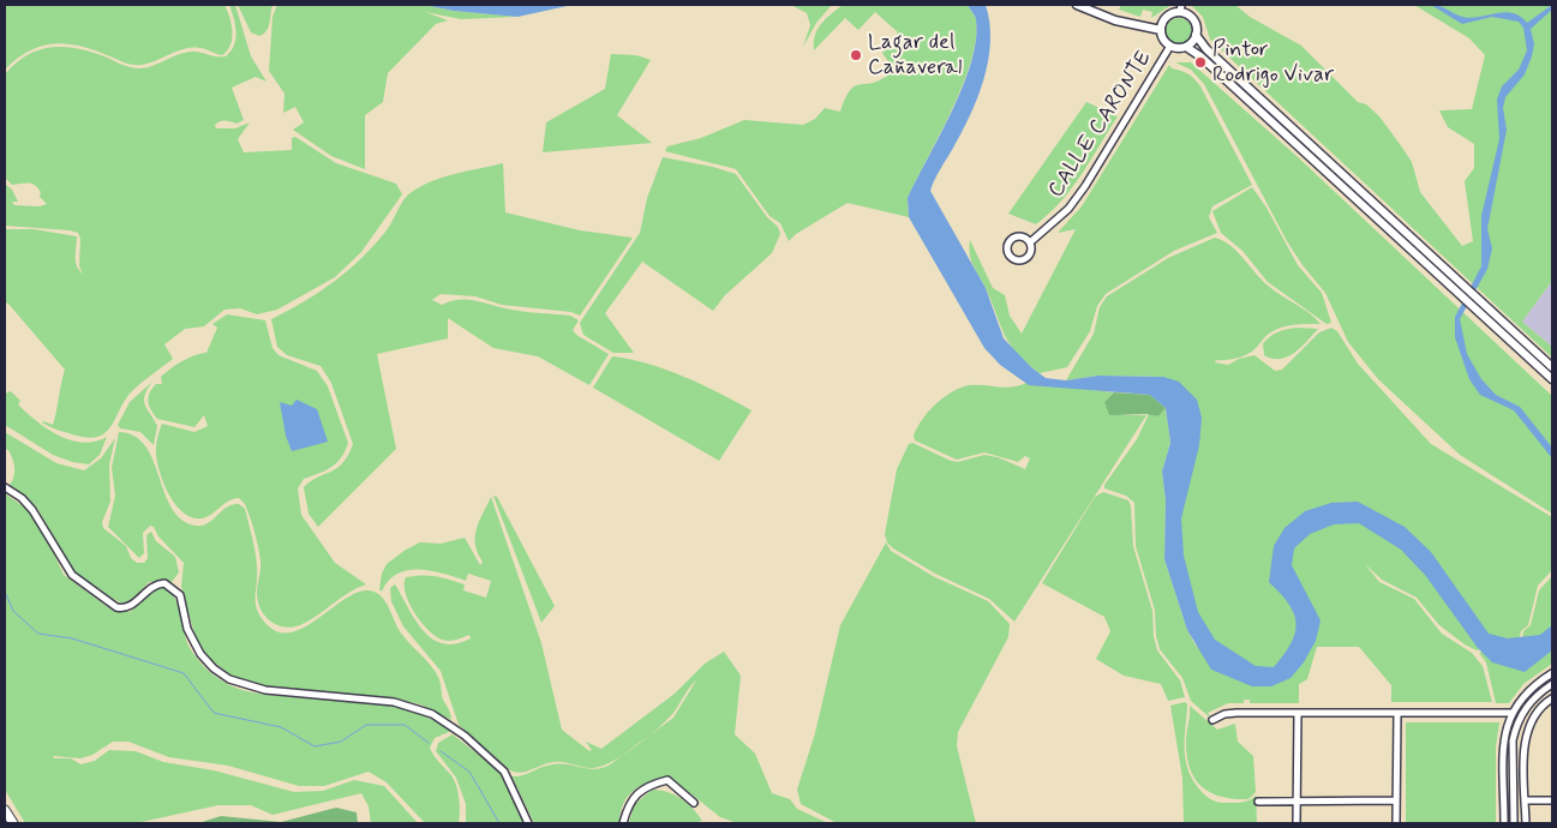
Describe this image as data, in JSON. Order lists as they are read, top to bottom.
{
  "streets": {
    "street": ["CALLE CARONTE"]
  },
  "places": ["Lagar del Cañaveral", "Pintor Rodrigo Vivar"]
}
